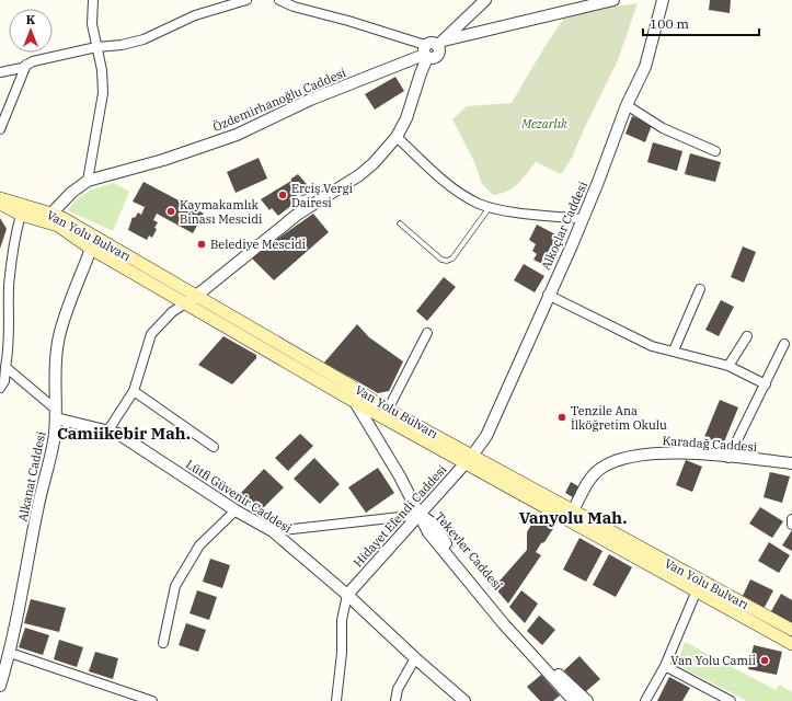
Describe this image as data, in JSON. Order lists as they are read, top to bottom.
{
  "streets": {
    "main road": ["Van Yolu Bulvarı"],
    "street": [
      "Özdemirhanoğlu Caddesi",
      "Alkoçlar Caddesi",
      "Karadağ Caddesi",
      "Alkanat Caddesi",
      "Lütfi Güvenir Caddesi",
      "Hidayet Efendi Caddesi",
      "Tekevler Caddesi"
    ]
  },
  "crossings": [
    ["Özdemirhanoğlu Caddesi", "Van Yolu Bulvarı"],
    ["Alkoçlar Caddesi", "Van Yolu Bulvarı"],
    ["Alkoçlar Caddesi", "Hidayet Efendi Caddesi"],
    ["Van Yolu Bulvarı", "Karadağ Caddesi"],
    ["Van Yolu Bulvarı", "Hidayet Efendi Caddesi"],
    ["Alkanat Caddesi", "Lütfi Güvenir Caddesi"],
    ["Lütfi Güvenir Caddesi", "Hidayet Efendi Caddesi"],
    ["Hidayet Efendi Caddesi", "Tekevler Caddesi"]
  ],
  "districts": ["Camiikebir Mah.", "Vanyolu Mah."],
  "parks": ["Mezarlık"],
  "places": [
    "Erciş Vergi Dairesi",
    "Kaymakamlık Binası Mescidi",
    "Belediye Mescidi",
    "Tenzile Ana İlköğretim Okulu",
    "Van Yolu Camii"
  ],
  "scale_bar": "100 m",
  "north": "top"
}
